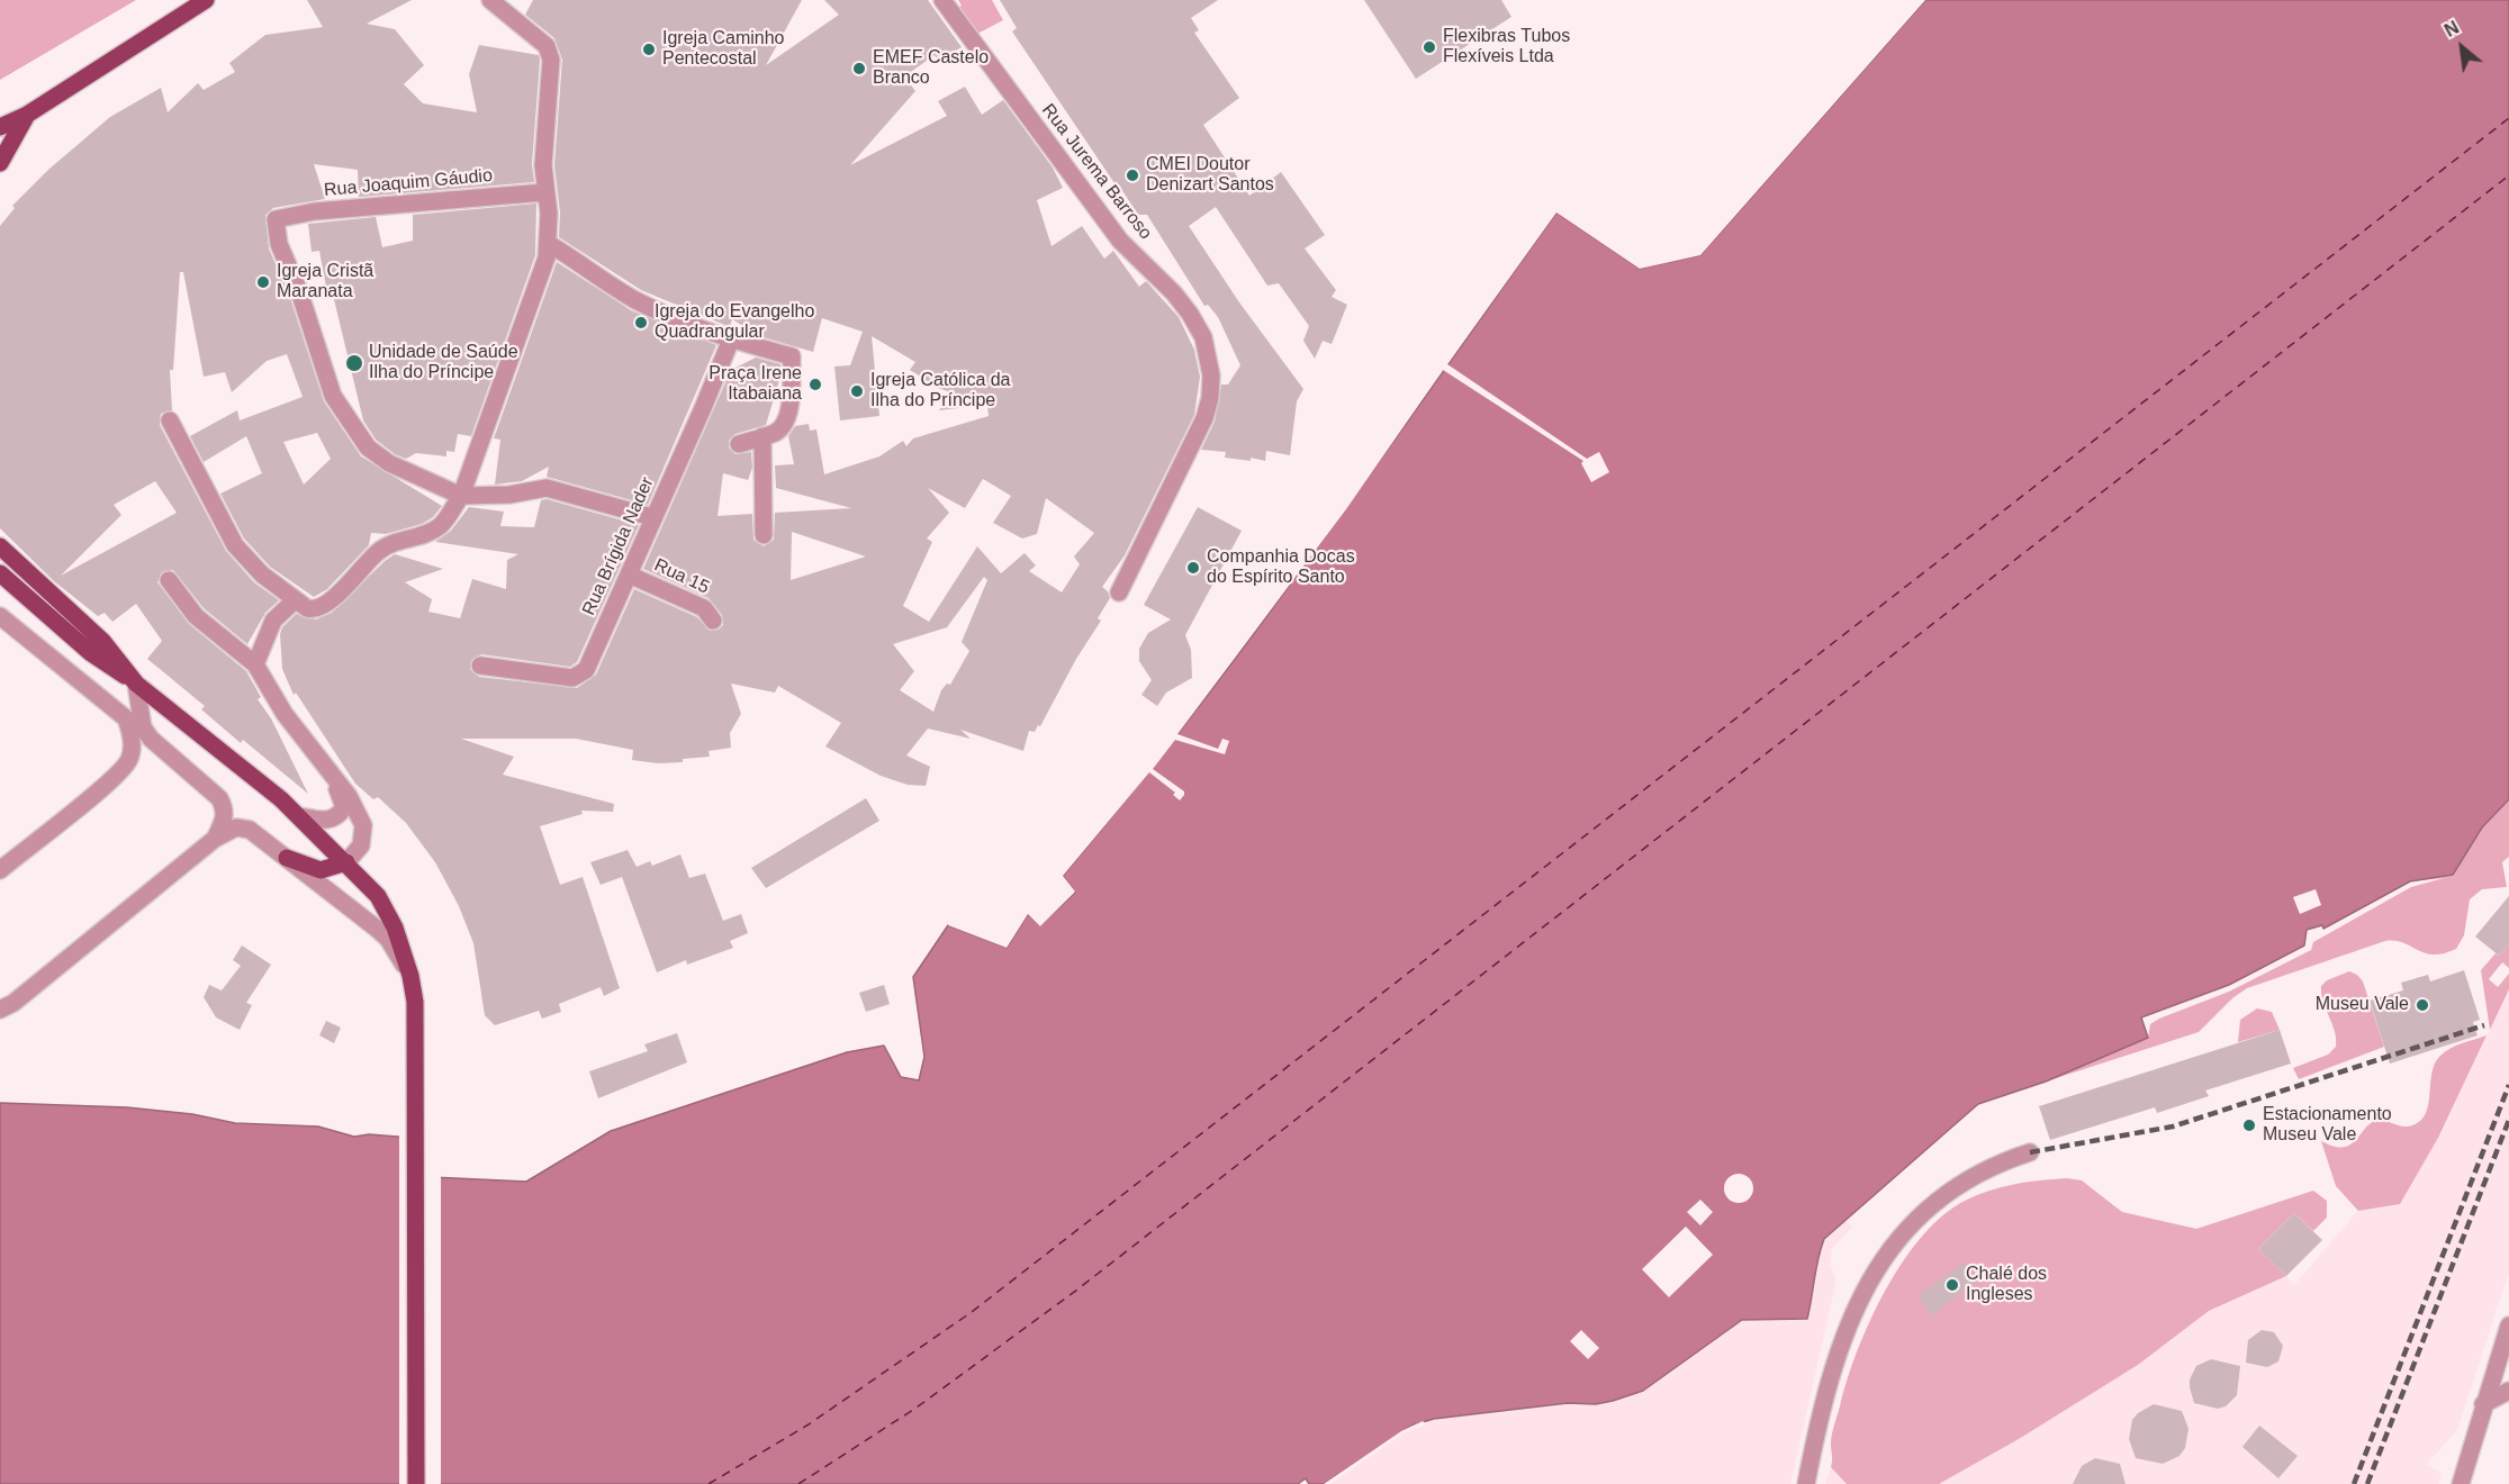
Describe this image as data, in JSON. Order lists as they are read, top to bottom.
{
  "streets": {
    "street": [
      "Rua Jurema Barroso",
      "Rua Joaquim Gáudio",
      "Rua Brígida Nader",
      "Rua 15"
    ]
  },
  "crossings": [
    ["Rua Brígida Nader", "Rua 15"]
  ],
  "places": [
    "Flexibras Tubos Flexíveis Ltda",
    "Igreja Caminho Pentecostal",
    "EMEF Castelo Branco",
    "CMEI Doutor Denizart Santos",
    "Igreja Cristã Maranata",
    "Igreja do Evangelho Quadrangular",
    "Unidade de Saúde Ilha do Príncipe",
    "Praça Irene Itabaiana",
    "Igreja Católica da Ilha do Príncipe",
    "Companhia Docas do Espírito Santo",
    "Museu Vale",
    "Estacionamento Museu Vale",
    "Chalé dos Ingleses"
  ],
  "north": "top left"
}
